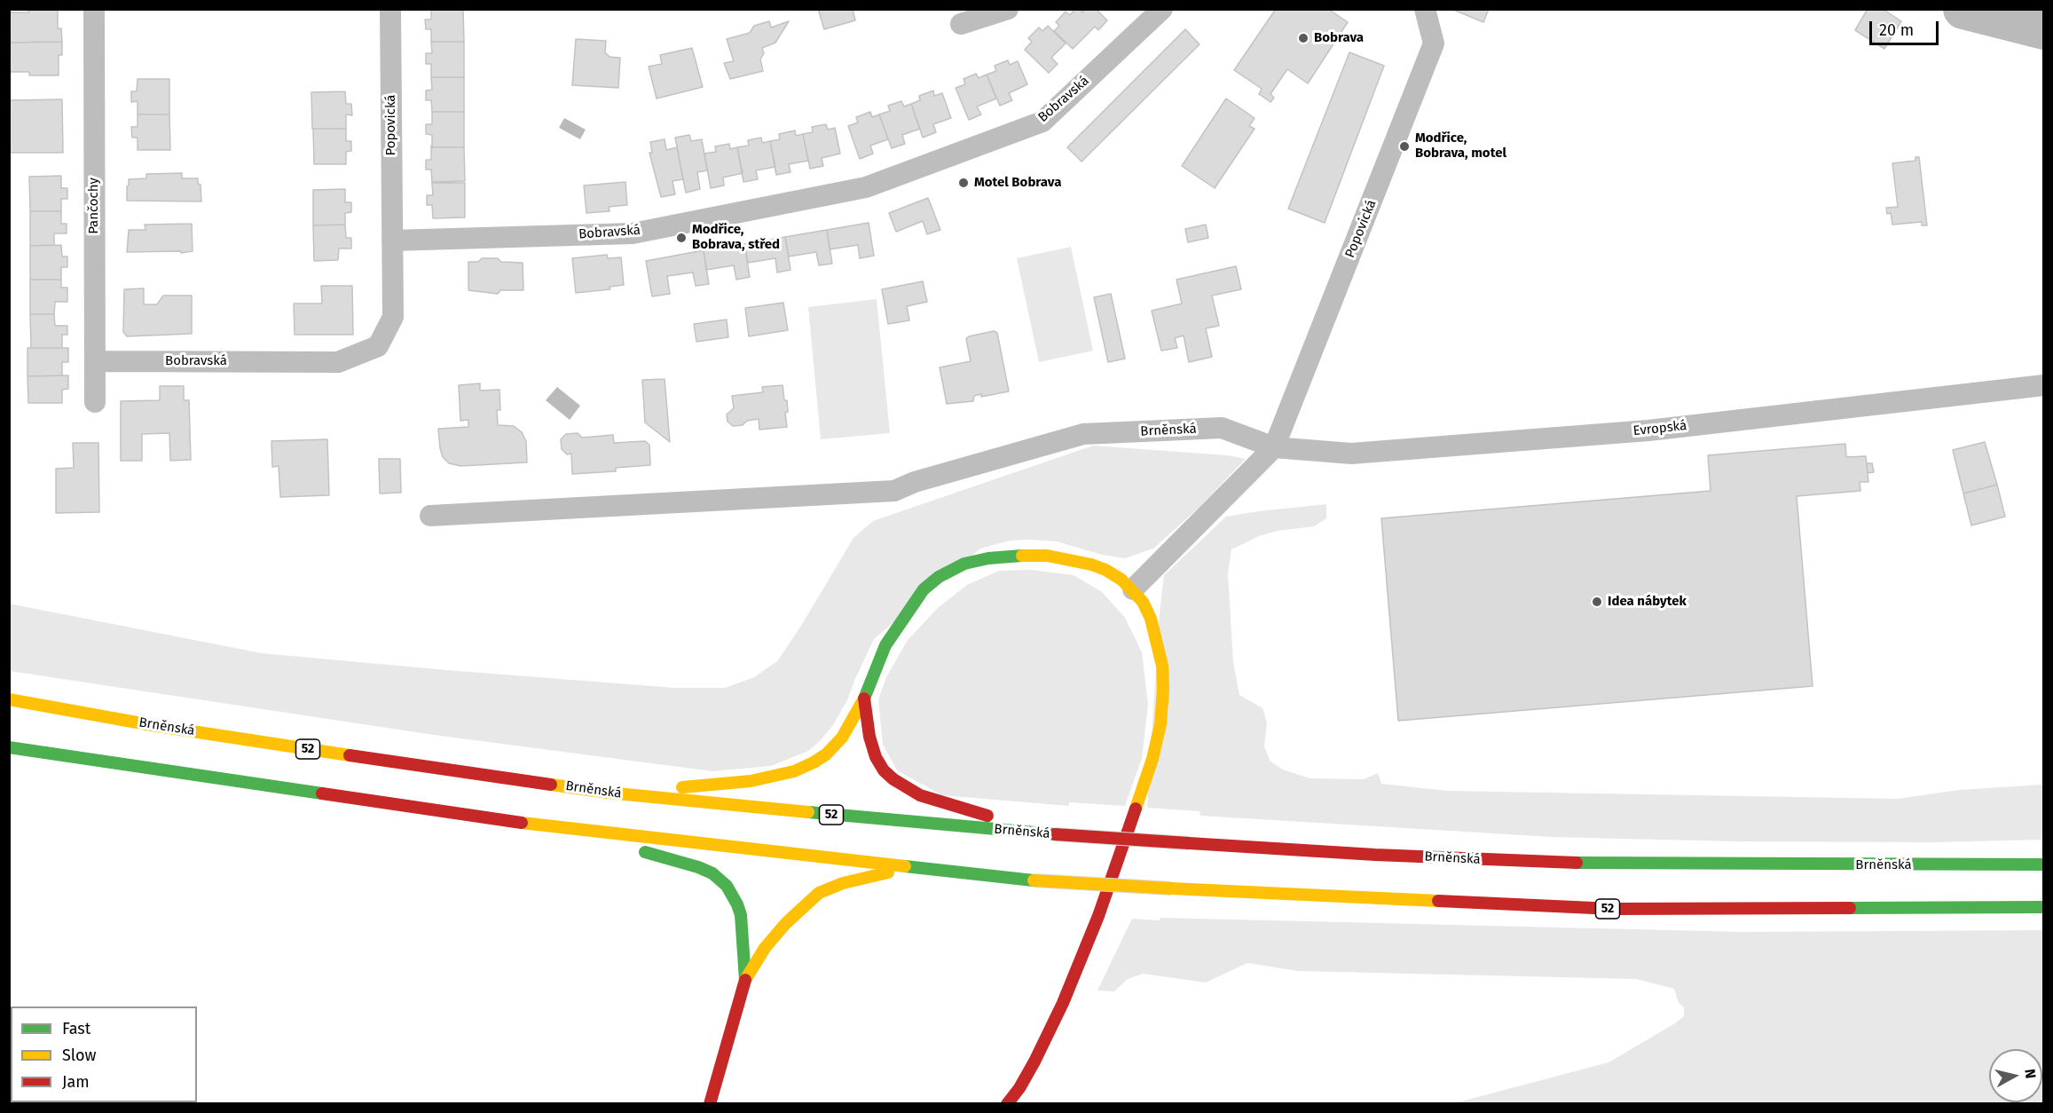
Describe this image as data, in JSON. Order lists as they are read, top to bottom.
{
  "streets": {
    "main road": ["Brněnská", "52"],
    "street": [
      "Bobravská",
      "Popovická",
      "Pančochy",
      "Evropská"
    ]
  },
  "crossings": [
    ["Bobravská", "Popovická"],
    ["Bobravská", "Pančochy"],
    ["Popovická", "Evropská"],
    ["Popovická", "Brněnská"],
    ["Evropská", "Brněnská"]
  ],
  "places": [
    "Bobrava",
    "Modřice, Bobrava, motel",
    "Motel Bobrava",
    "Modřice, Bobrava, střed",
    "Idea nábytek"
  ],
  "legend": ["Fast", "Slow", "Jam"],
  "scale_bar": "20 m",
  "north": "right"
}
